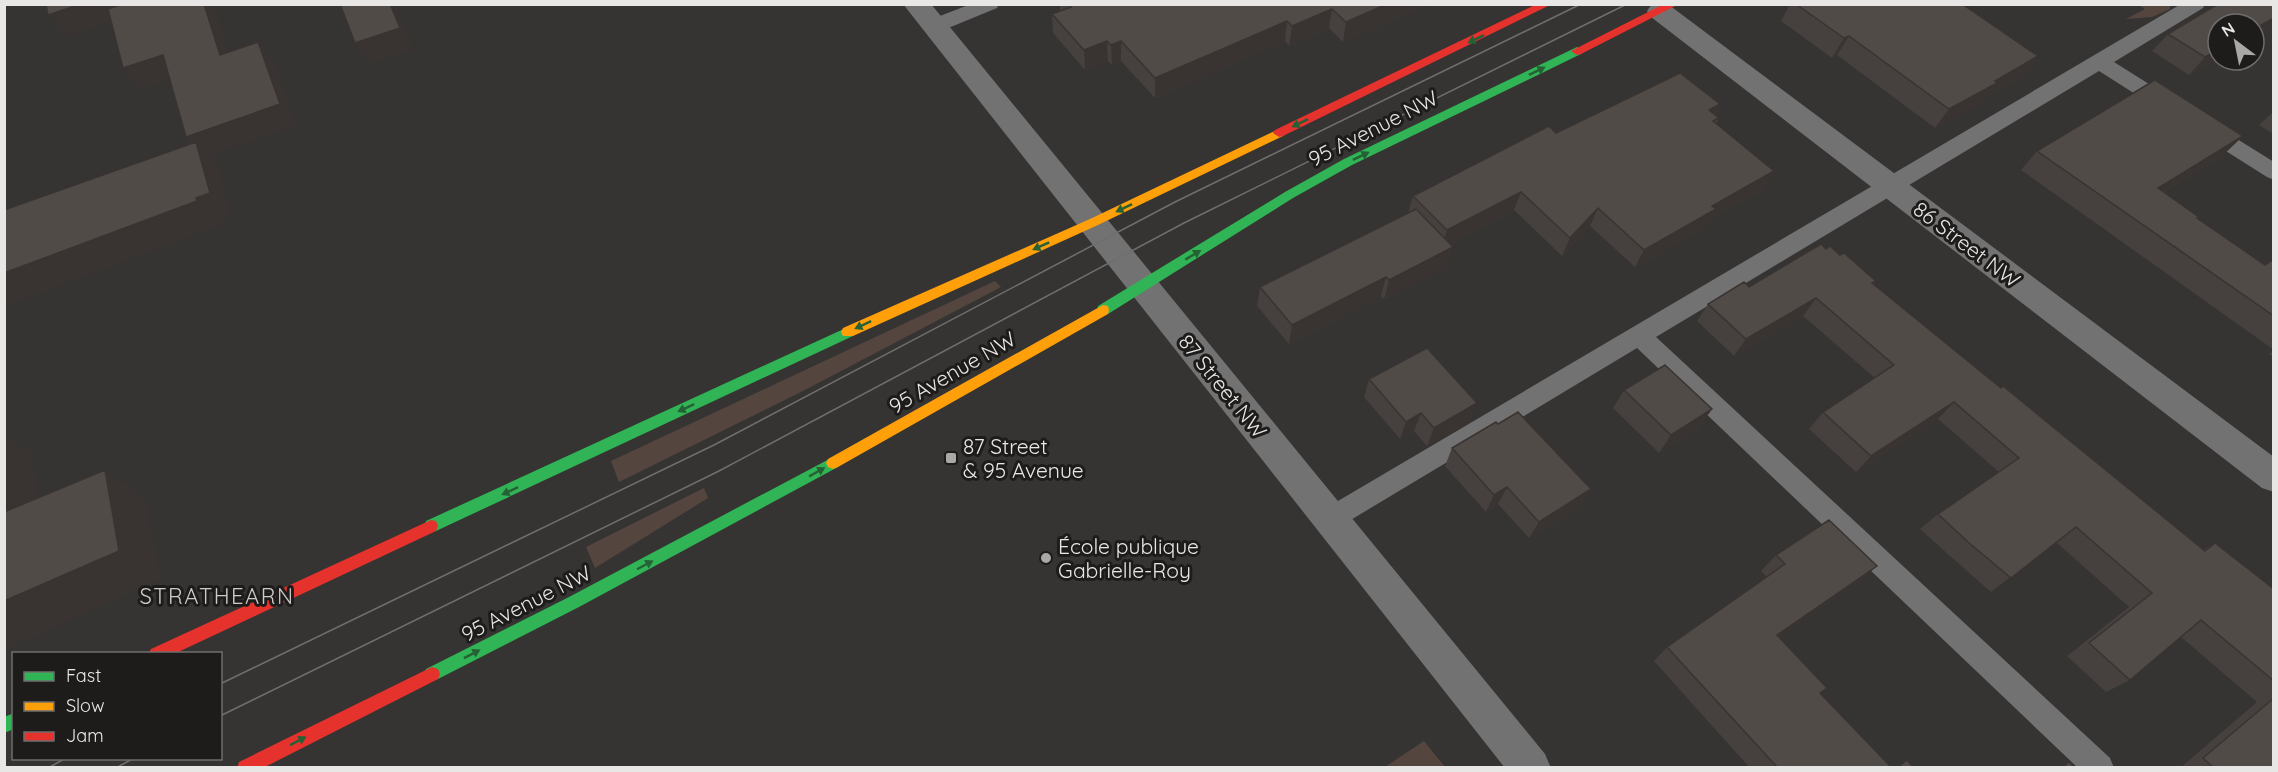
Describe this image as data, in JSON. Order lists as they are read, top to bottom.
{
  "streets": {
    "street": ["95 Avenue NW", "86 Street NW", "87 Street NW"]
  },
  "crossings": [
    ["95 Avenue NW", "86 Street NW"],
    ["95 Avenue NW", "87 Street NW"]
  ],
  "districts": ["STRATHEARN"],
  "places": {
    "transit": ["87 Street & 95 Avenue"],
    "other": ["École publique Gabrielle-Roy"]
  },
  "legend": ["Fast", "Slow", "Jam"],
  "north": "top left"
}
